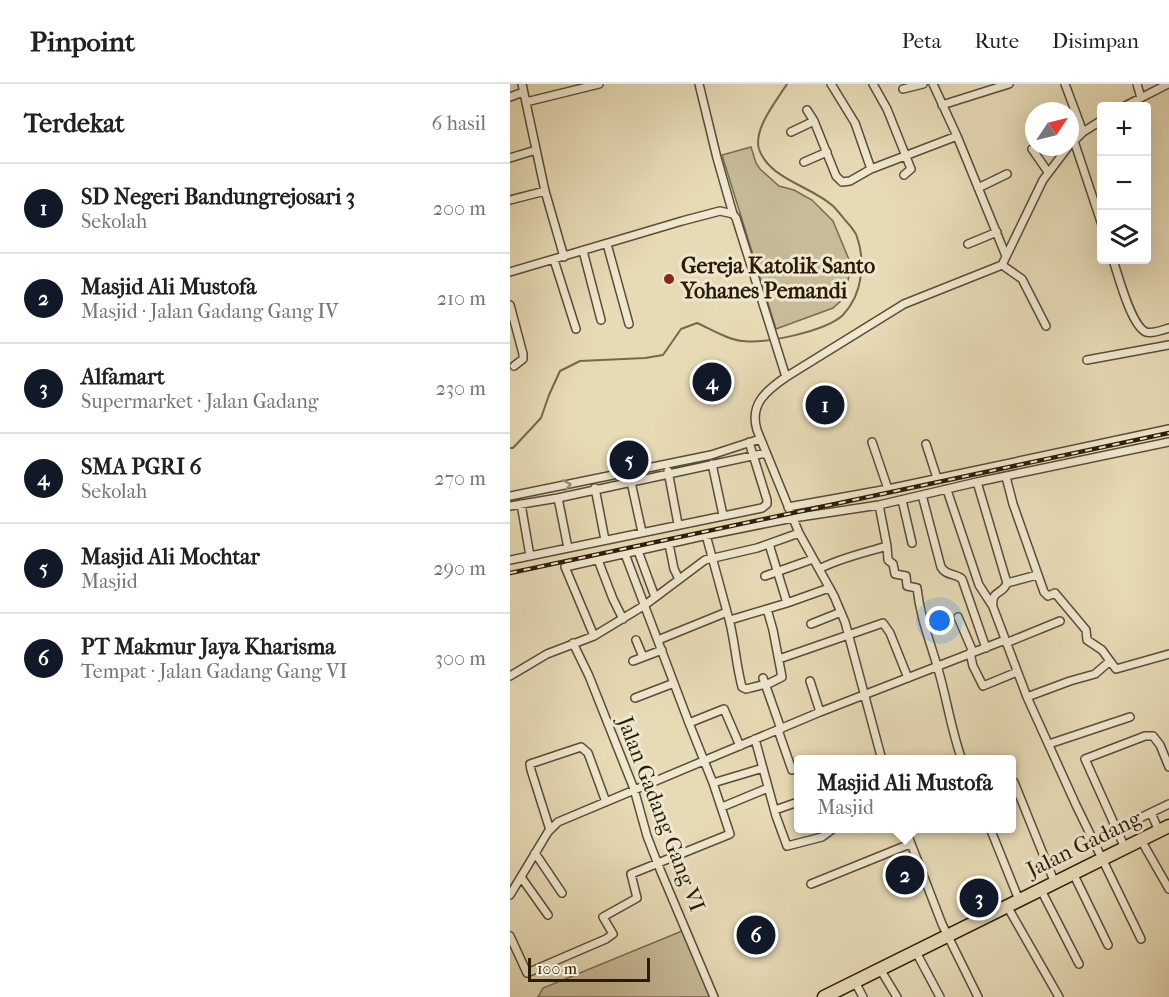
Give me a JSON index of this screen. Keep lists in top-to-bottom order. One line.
{"streets":{"highway":["Jalan Gadang"],"street":["Jalan Gadang Gang VI"]},"places":["Gereja Katolik Santo Yohanes Pemandi"],"scale_bar":"100 m","north":"top right","page":{"header":"Pinpoint","nav":["Peta","Rute","Disimpan"],"heading":["Terdekat","6 hasil"],"map_buttons":["+","−"],"list":[{"mark":"1","name":"SD Negeri Bandungrejosari 3","note":"Sekolah","value":"200 m"},{"mark":"2","name":"Masjid Ali Mustofa","note":"Masjid · Jalan Gadang Gang IV","value":"210 m"},{"mark":"3","name":"Alfamart","note":"Supermarket · Jalan Gadang","value":"230 m"},{"mark":"4","name":"SMA PGRI 6","note":"Sekolah","value":"270 m"},{"mark":"5","name":"Masjid Ali Mochtar","note":"Masjid","value":"290 m"},{"mark":"6","name":"PT Makmur Jaya Kharisma","note":"Tempat · Jalan Gadang Gang VI","value":"300 m"}],"pins":["4","1","5","2","3","6"],"popup":["Masjid Ali Mustofa","Masjid"],"scale":"100 m"}}
